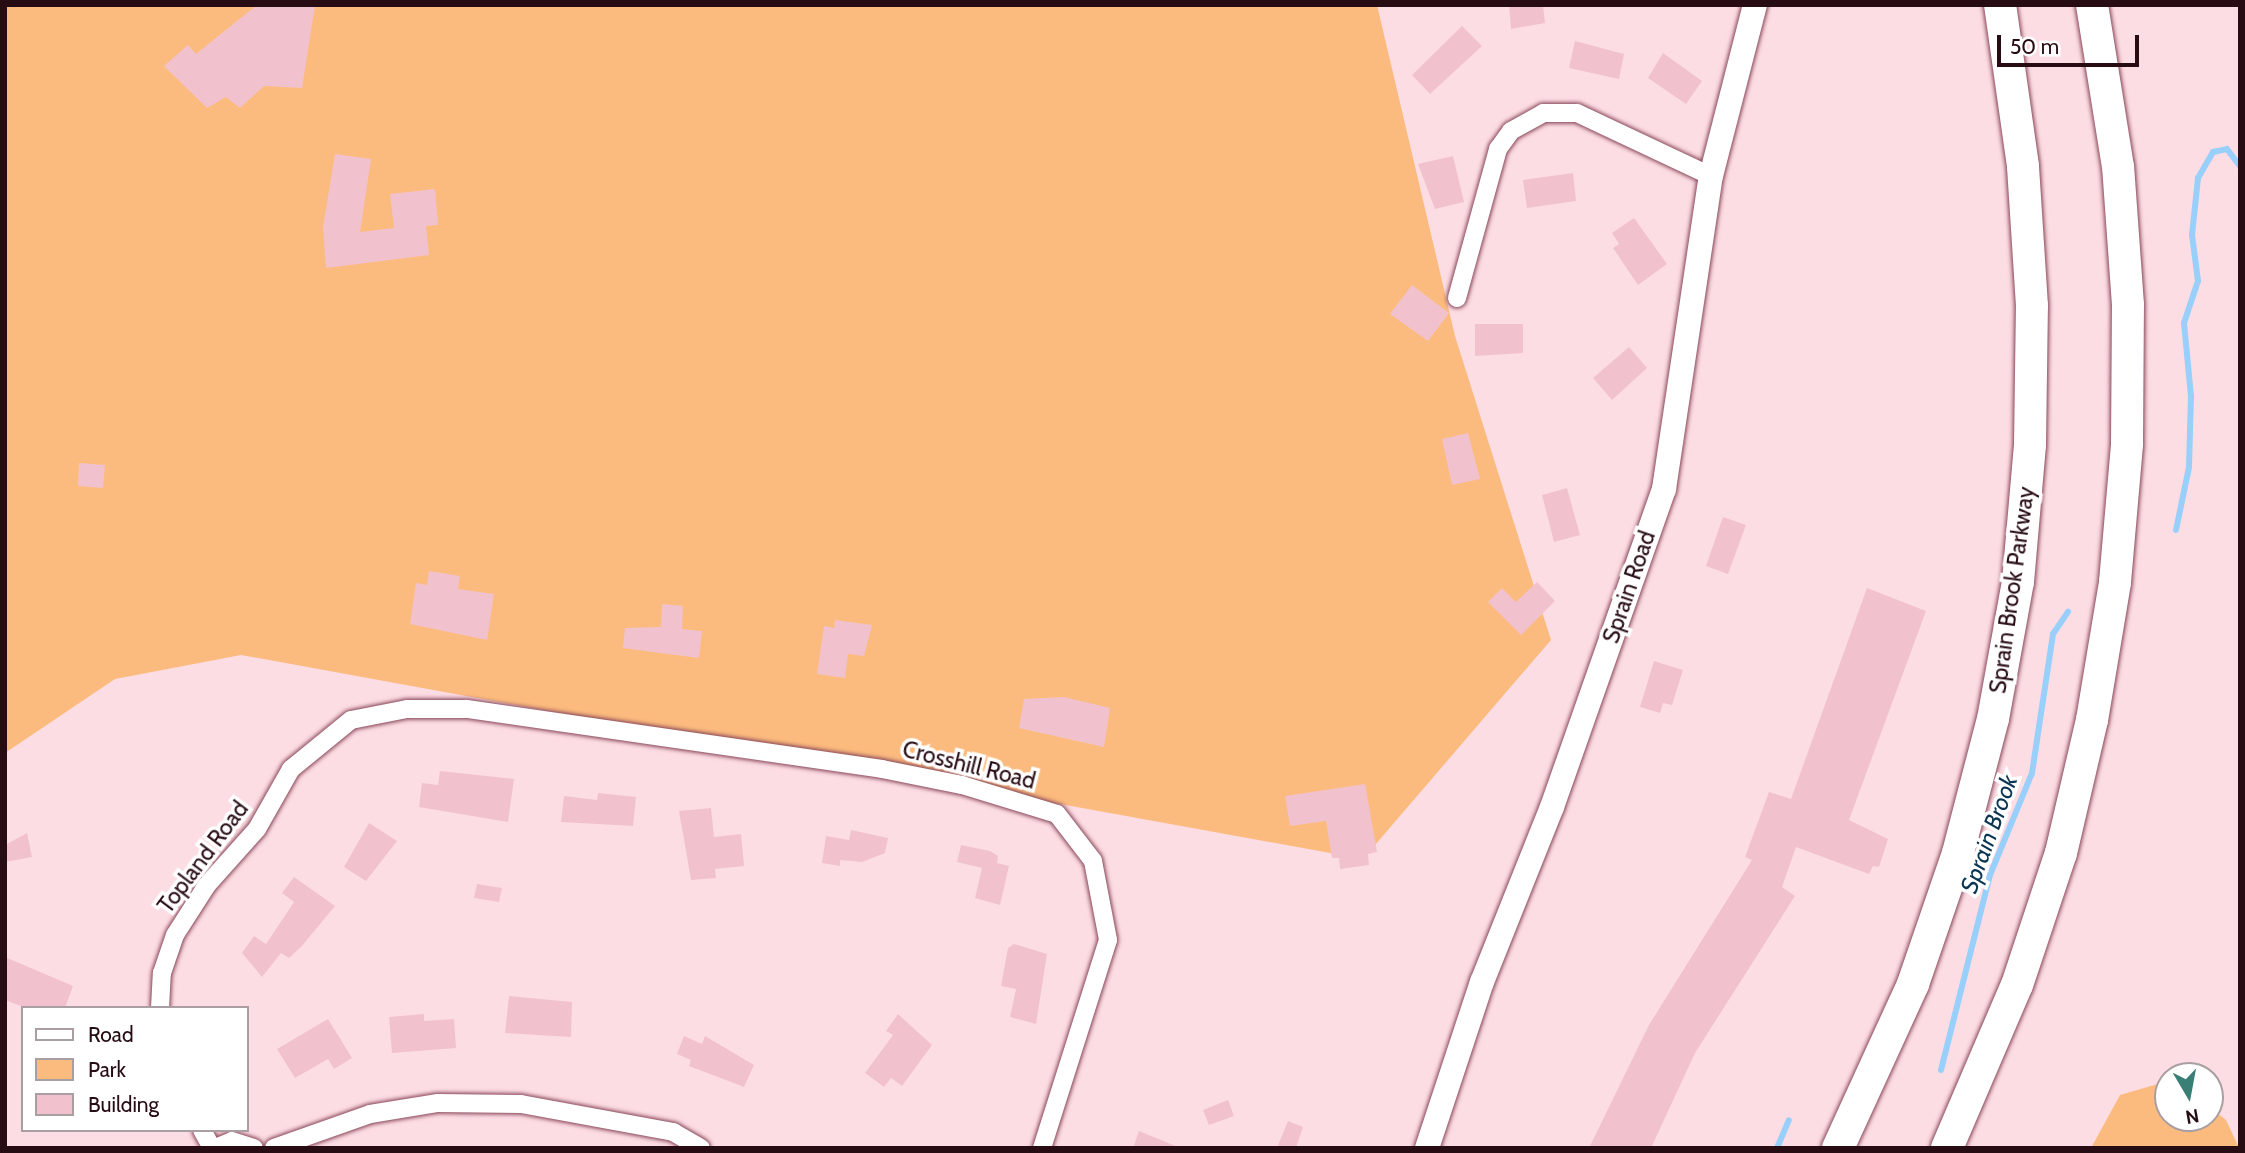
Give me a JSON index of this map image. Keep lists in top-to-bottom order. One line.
{"streets":{"highway":["Sprain Brook Parkway"],"street":["Sprain Road","Crosshill Road","Topland Road"]},"crossings":[["Crosshill Road","Topland Road"]],"water":["Sprain Brook"],"legend":["Road","Park","Building"],"scale_bar":"50 m","north":"bottom"}
